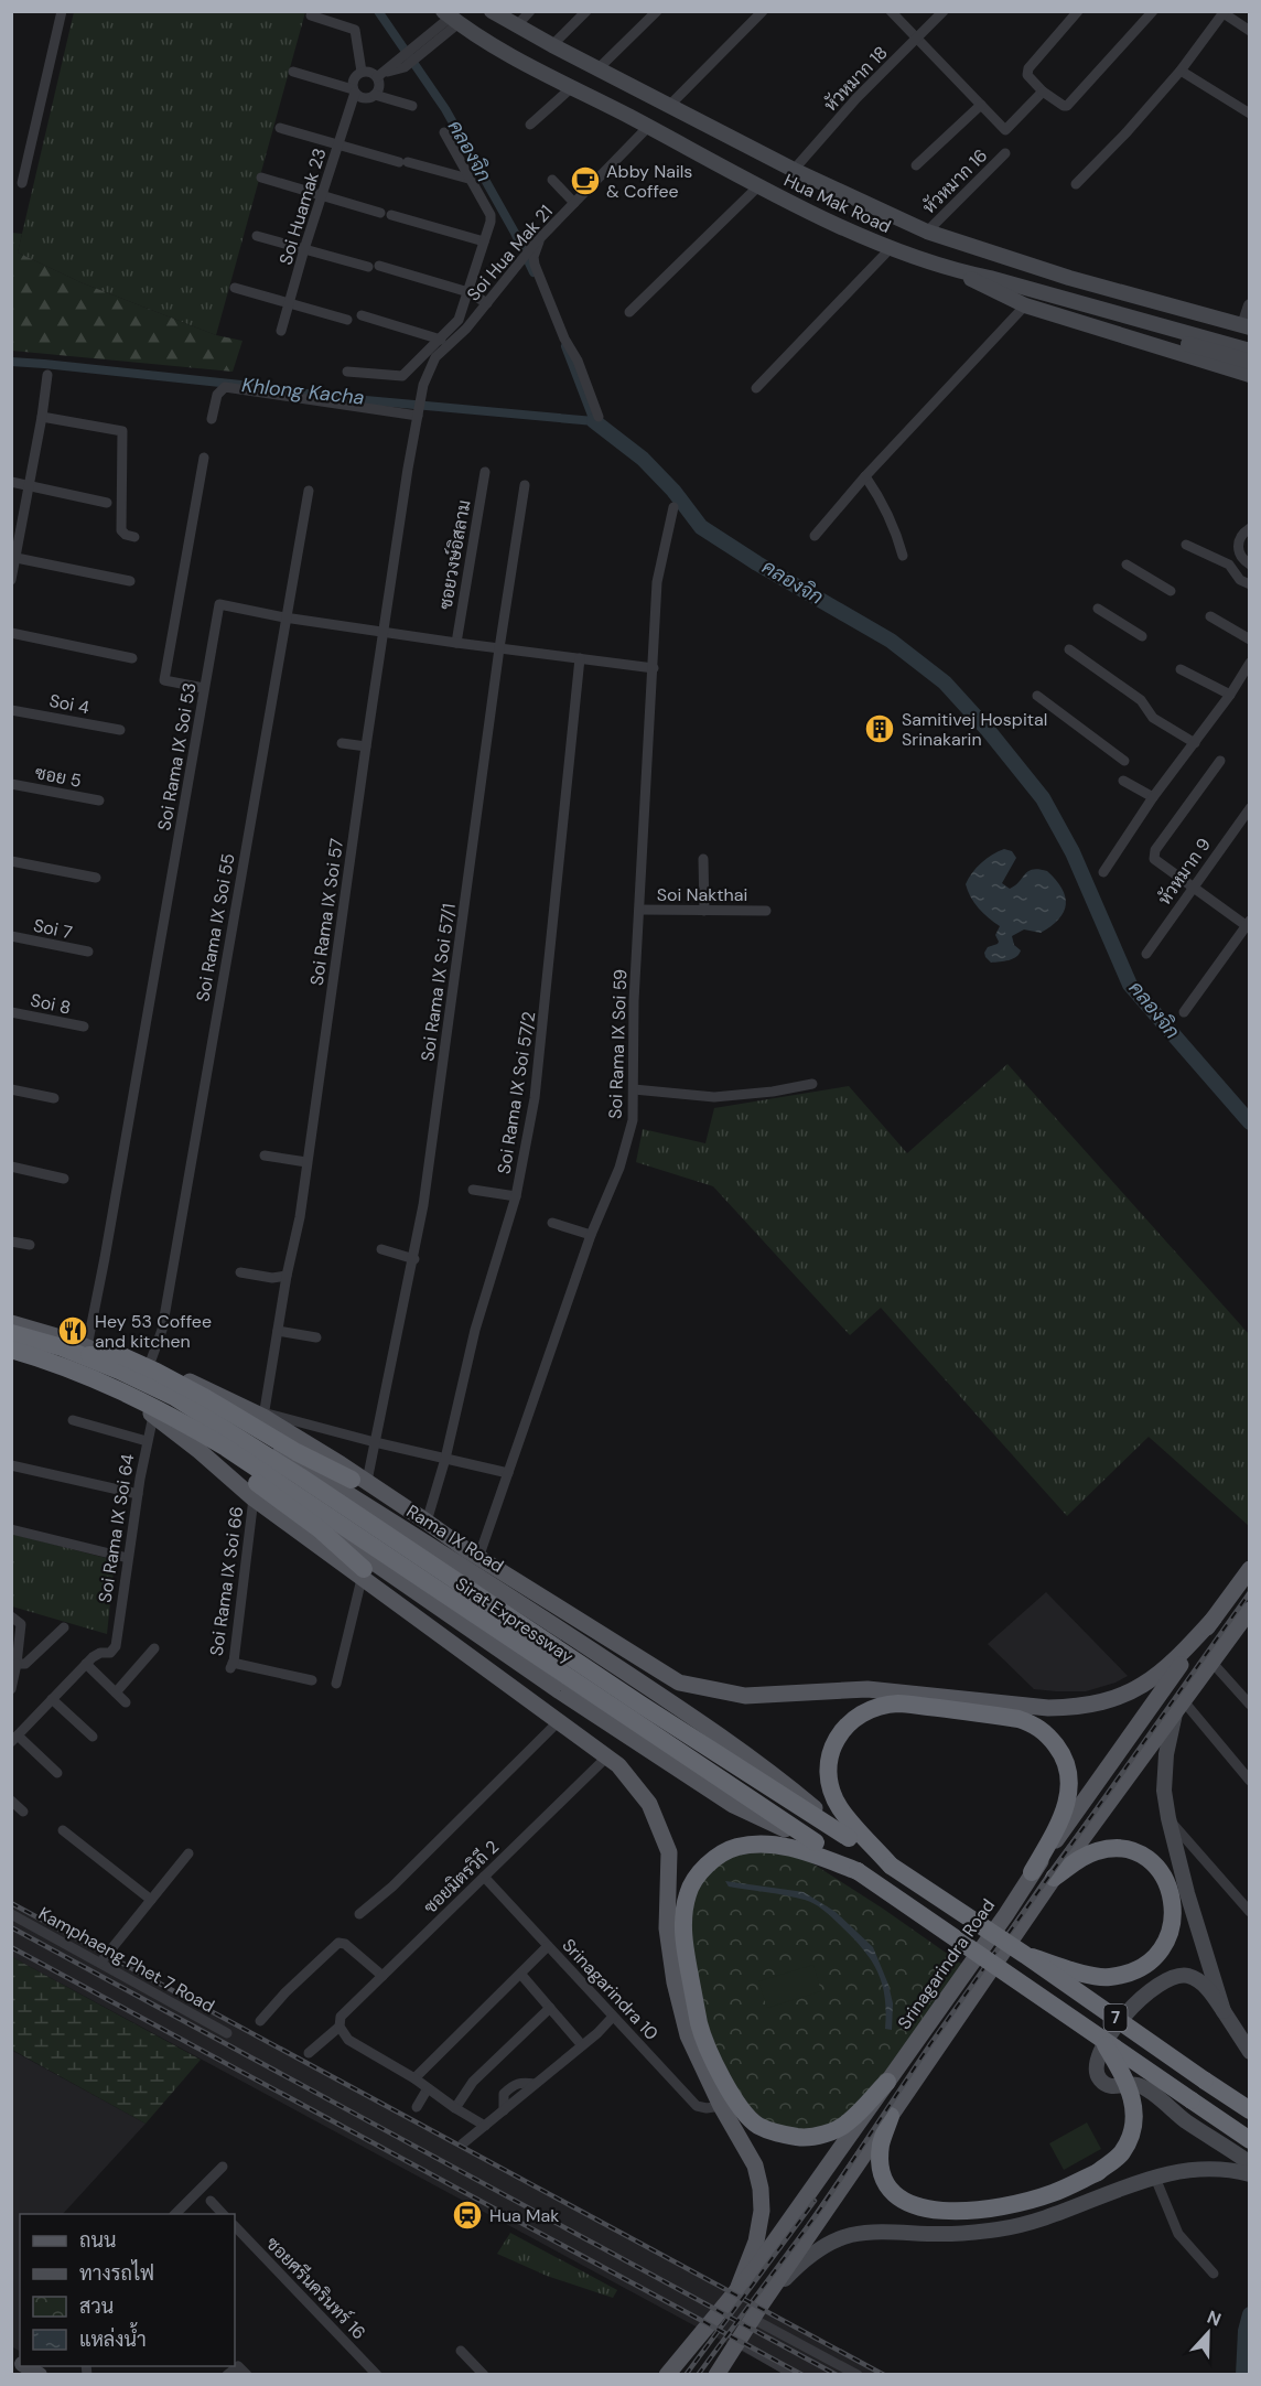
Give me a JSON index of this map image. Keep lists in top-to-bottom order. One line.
{"streets":{"highway":["Sirat Expressway","7"],"main road":["Hua Mak Road","Rama IX Road","Srinagarindra Road"],"street":["หัวหมาก 18","หัวหมาก 16","Soi Huamak 23","Soi Hua Mak 21","ซอยวงษ์อิสลาม","Soi 4","Soi Rama IX Soi 53","ซอย 5","หัวหมาก 9","Soi Nakthai","Soi Rama IX Soi 57","Soi Rama IX Soi 55","Soi 7","Soi Rama IX Soi 57/1","Soi 8","Soi Rama IX Soi 59","Soi Rama IX Soi 57/2","Soi Rama IX Soi 64","Soi Rama IX Soi 66","ซอยมิตรวิถี 2","Kamphaeng Phet 7 Road","Srinagarindra 10","ซอยศรีนครินทร์ 16"]},"crossings":[["หัวหมาก 18","Hua Mak Road"],["หัวหมาก 16","Hua Mak Road"],["Hua Mak Road","Soi Hua Mak 21"],["Soi Hua Mak 21","Soi Rama IX Soi 57"],["ซอยวงษ์อิสลาม","Soi Rama IX Soi 53"],["Soi Rama IX Soi 53","Soi Rama IX Soi 57"],["Soi Rama IX Soi 53","Soi Rama IX Soi 55"],["Soi Rama IX Soi 53","Soi Rama IX Soi 57/1"],["Soi Rama IX Soi 53","Soi Rama IX Soi 59"],["Soi Rama IX Soi 53","Soi Rama IX Soi 57/2"],["Soi Rama IX Soi 53","Rama IX Road"],["Soi Rama IX Soi 53","Sirat Expressway"],["Soi Nakthai","Soi Rama IX Soi 59"],["Soi Rama IX Soi 57/1","Rama IX Road"],["Rama IX Road","Sirat Expressway"],["Sirat Expressway","7"],["ซอยมิตรวิถี 2","Srinagarindra 10"]],"water":["คลองจิก","Khlong Kacha"],"places":{"cafe":["Abby Nails & Coffee"],"building":["Samitivej Hospital Srinakarin"],"restaurant":["Hey 53 Coffee and kitchen"],"station":["Hua Mak"]},"legend":["ถนน","ทางรถไฟ","สวน","แหล่งน้ำ"],"north":"top"}
